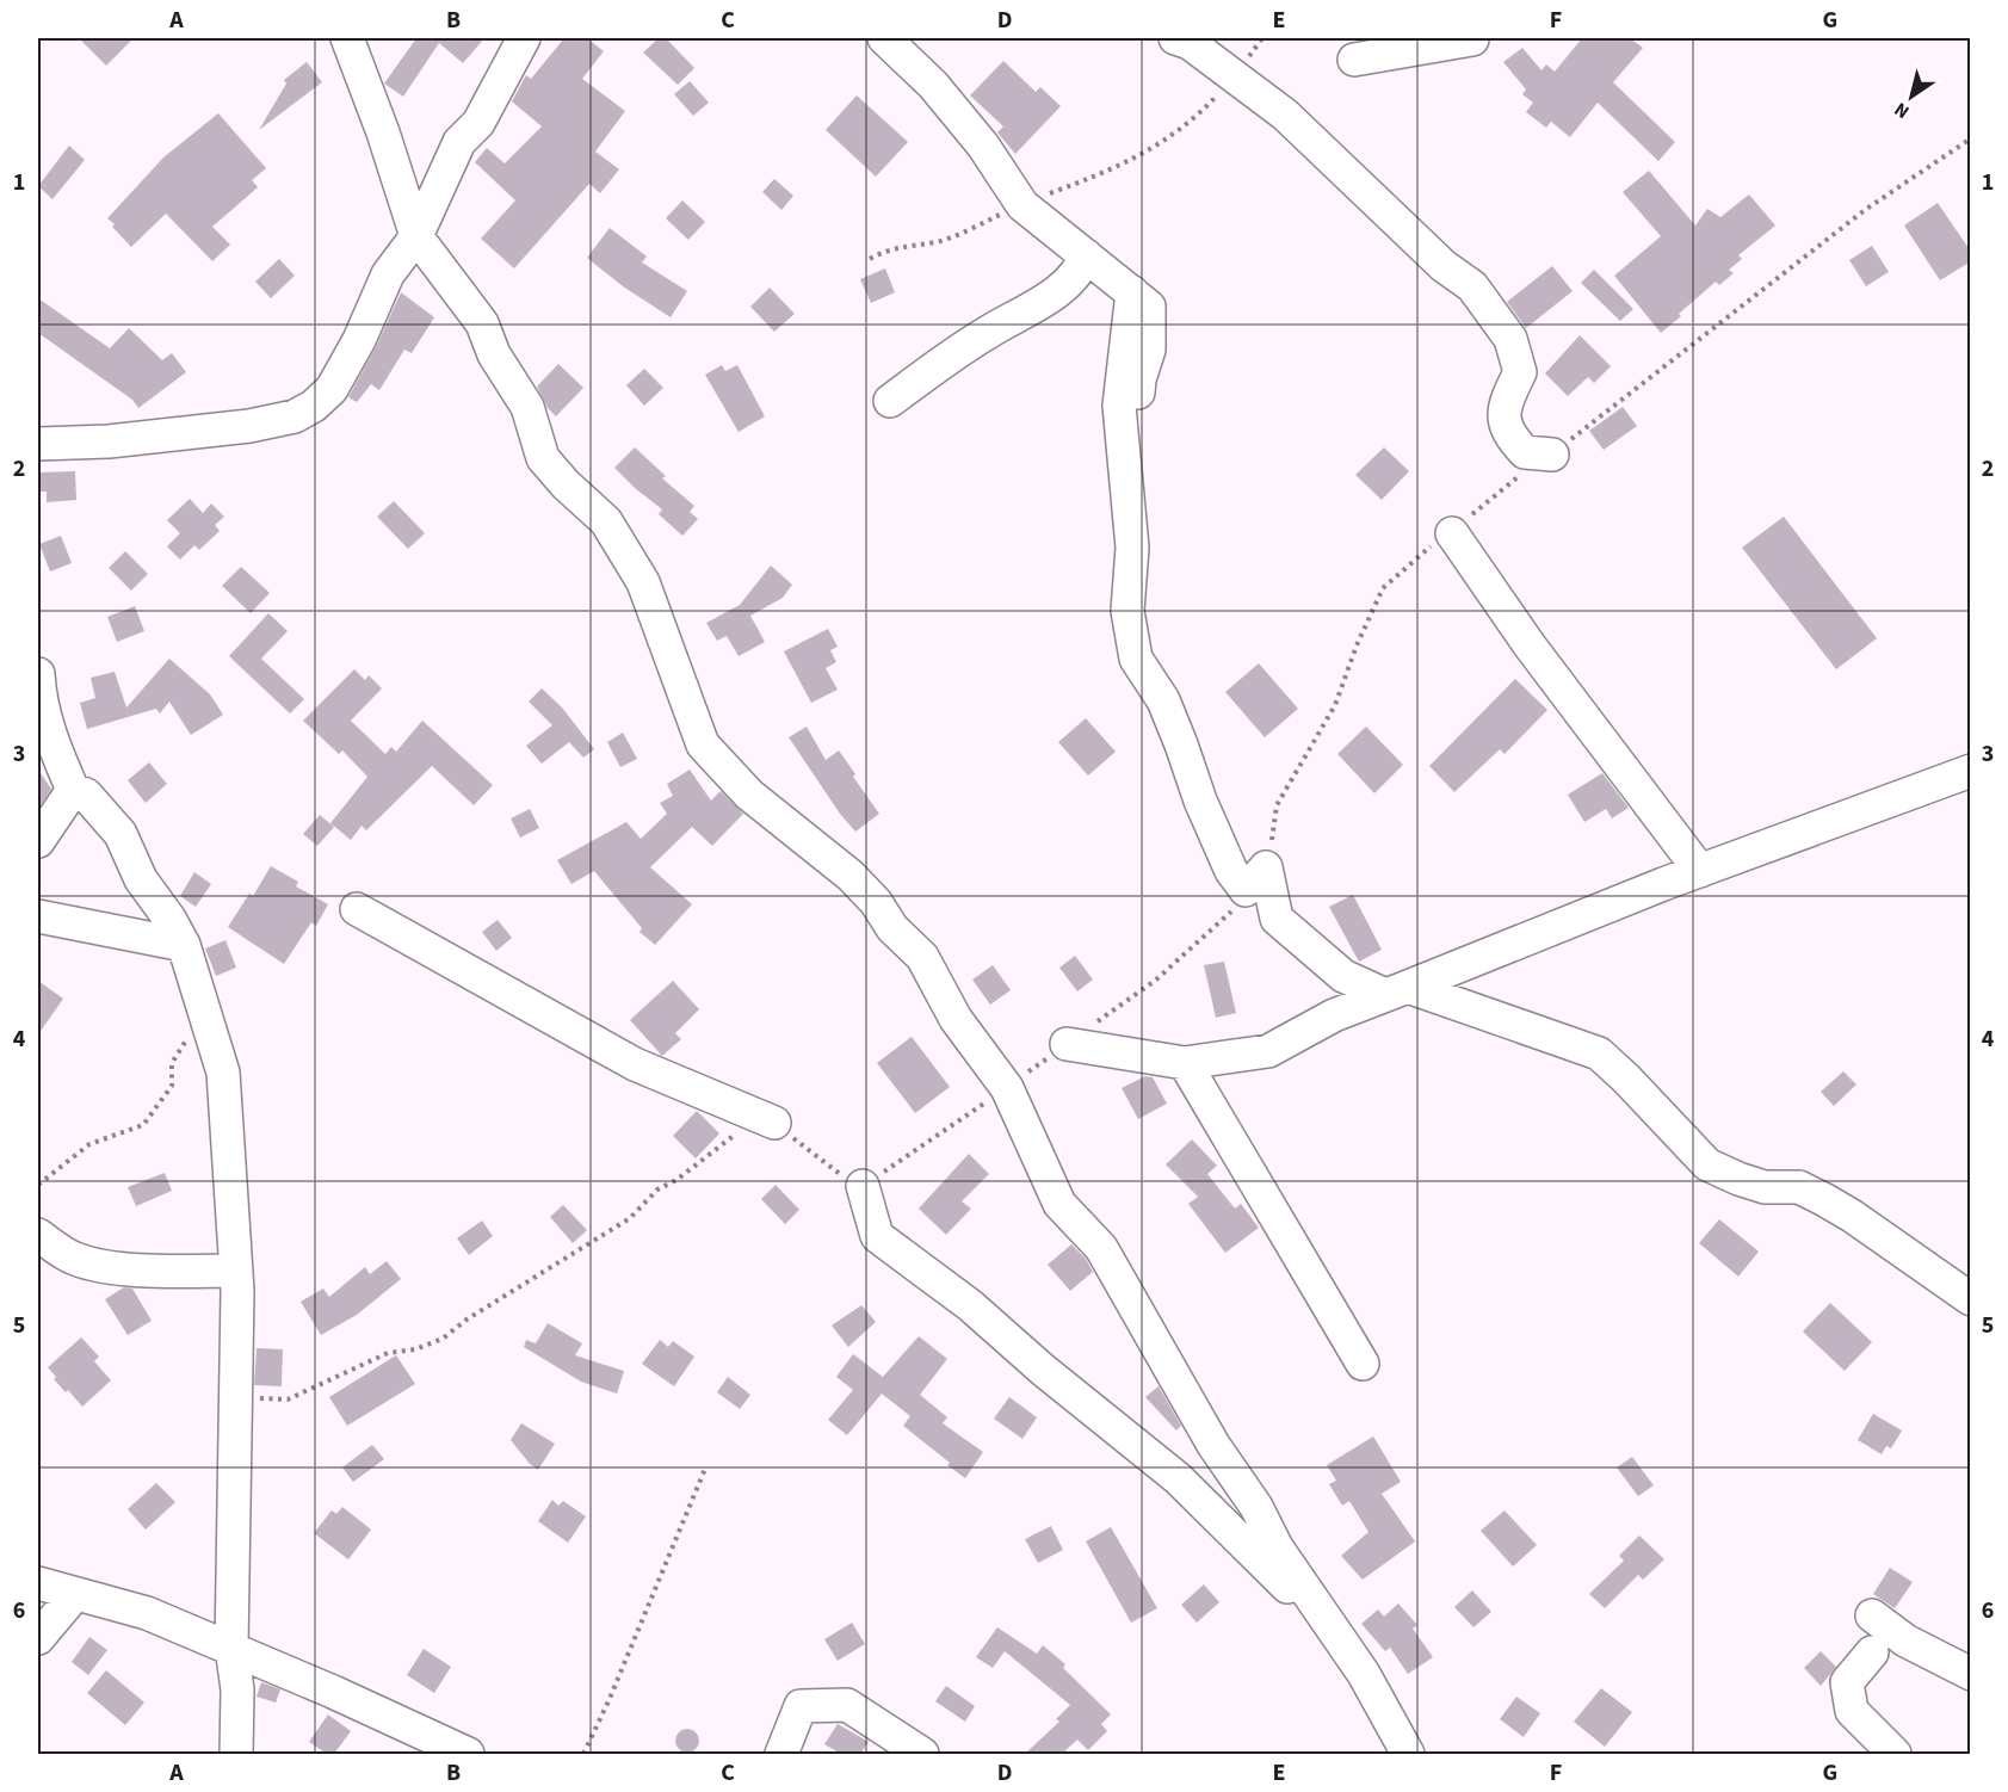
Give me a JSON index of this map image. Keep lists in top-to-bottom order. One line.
{"north":"bottom left","grid":{"columns":["A","B","C","D","E","F","G"],"rows":["1","2","3","4","5","6"]}}
